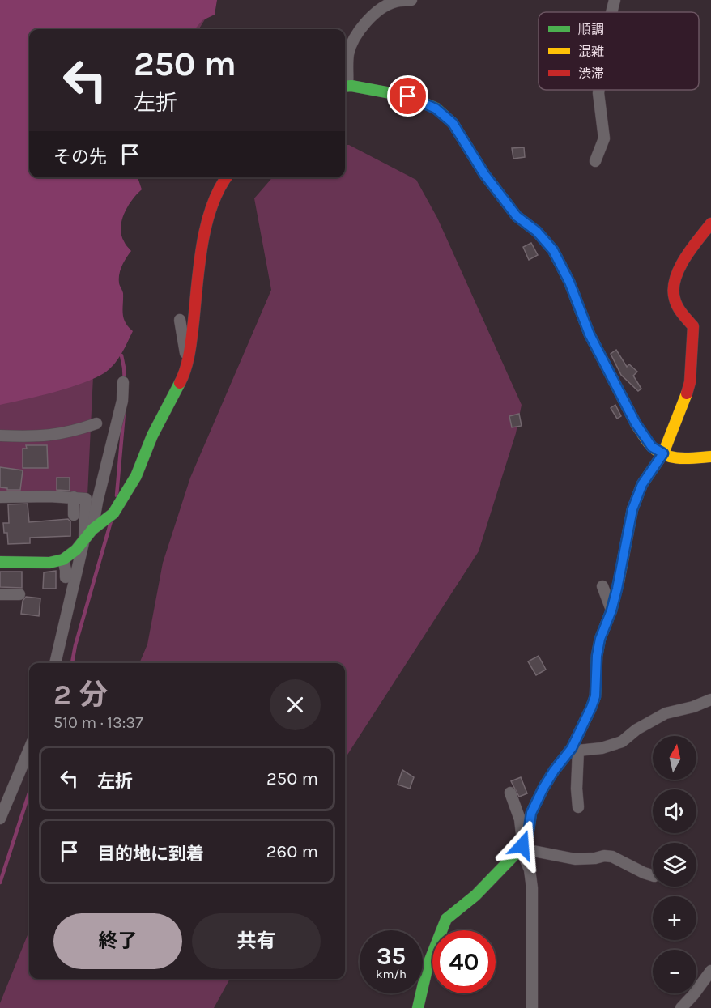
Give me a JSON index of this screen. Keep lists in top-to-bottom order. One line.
{"legend":["順調","混雑","渋滞"],"north":"top","page":{"turn":["250 m","左折"],"then":"その先","heading":["2 分","510 m · 13:37"],"map_buttons":["+","−"],"list":[{"name":"左折","value":"250 m"},{"name":"目的地に到着","value":"260 m"}],"buttons":["終了","共有"],"speed":"35 km/h","limit":"40"}}
